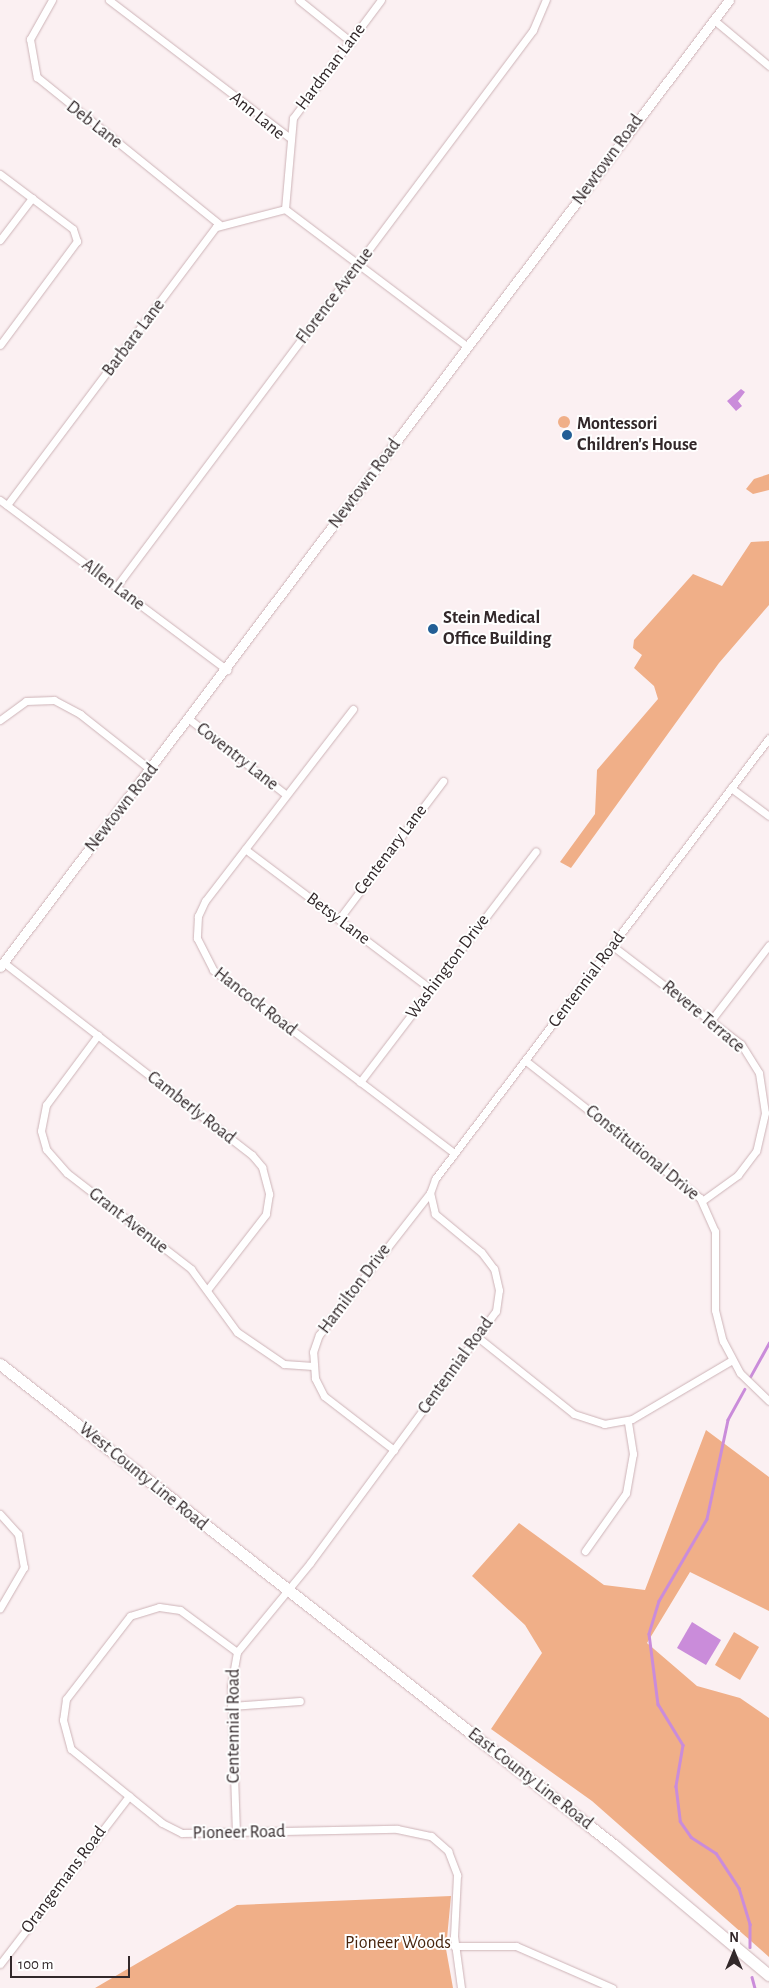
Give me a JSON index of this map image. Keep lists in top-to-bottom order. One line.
{"streets":{"main road":["West County Line Road","East County Line Road"],"street":["Hardman Lane","Ann Lane","Deb Lane","Newtown Road","Florence Avenue","Barbara Lane","Allen Lane","Coventry Lane","Centenary Lane","Betsy Lane","Washington Drive","Centennial Road","Hancock Road","Revere Terrace","Camberly Road","Constitutional Drive","Grant Avenue","Hamilton Drive","Pioneer Road","Orangemans Road"]},"crossings":[["Hardman Lane","Ann Lane"],["Deb Lane","Barbara Lane"],["Newtown Road","Allen Lane"],["Newtown Road","Coventry Lane"],["Newtown Road","Camberly Road"],["Florence Avenue","Allen Lane"],["Barbara Lane","Allen Lane"],["Coventry Lane","Hancock Road"],["Centenary Lane","Betsy Lane"],["Betsy Lane","Washington Drive"],["Betsy Lane","Hancock Road"],["Washington Drive","Hancock Road"],["Centennial Road","Hancock Road"],["Centennial Road","Revere Terrace"],["Centennial Road","Constitutional Drive"],["Centennial Road","Hamilton Drive"],["Centennial Road","West County Line Road"],["Centennial Road","East County Line Road"],["Centennial Road","Pioneer Road"],["Revere Terrace","Constitutional Drive"],["Camberly Road","Grant Avenue"],["Grant Avenue","Hamilton Drive"],["West County Line Road","East County Line Road"],["Pioneer Road","Orangemans Road"]],"parks":["Pioneer Woods"],"places":["Montessori Children's House","Stein Medical Office Building"],"scale_bar":"100 m","north":"top"}
